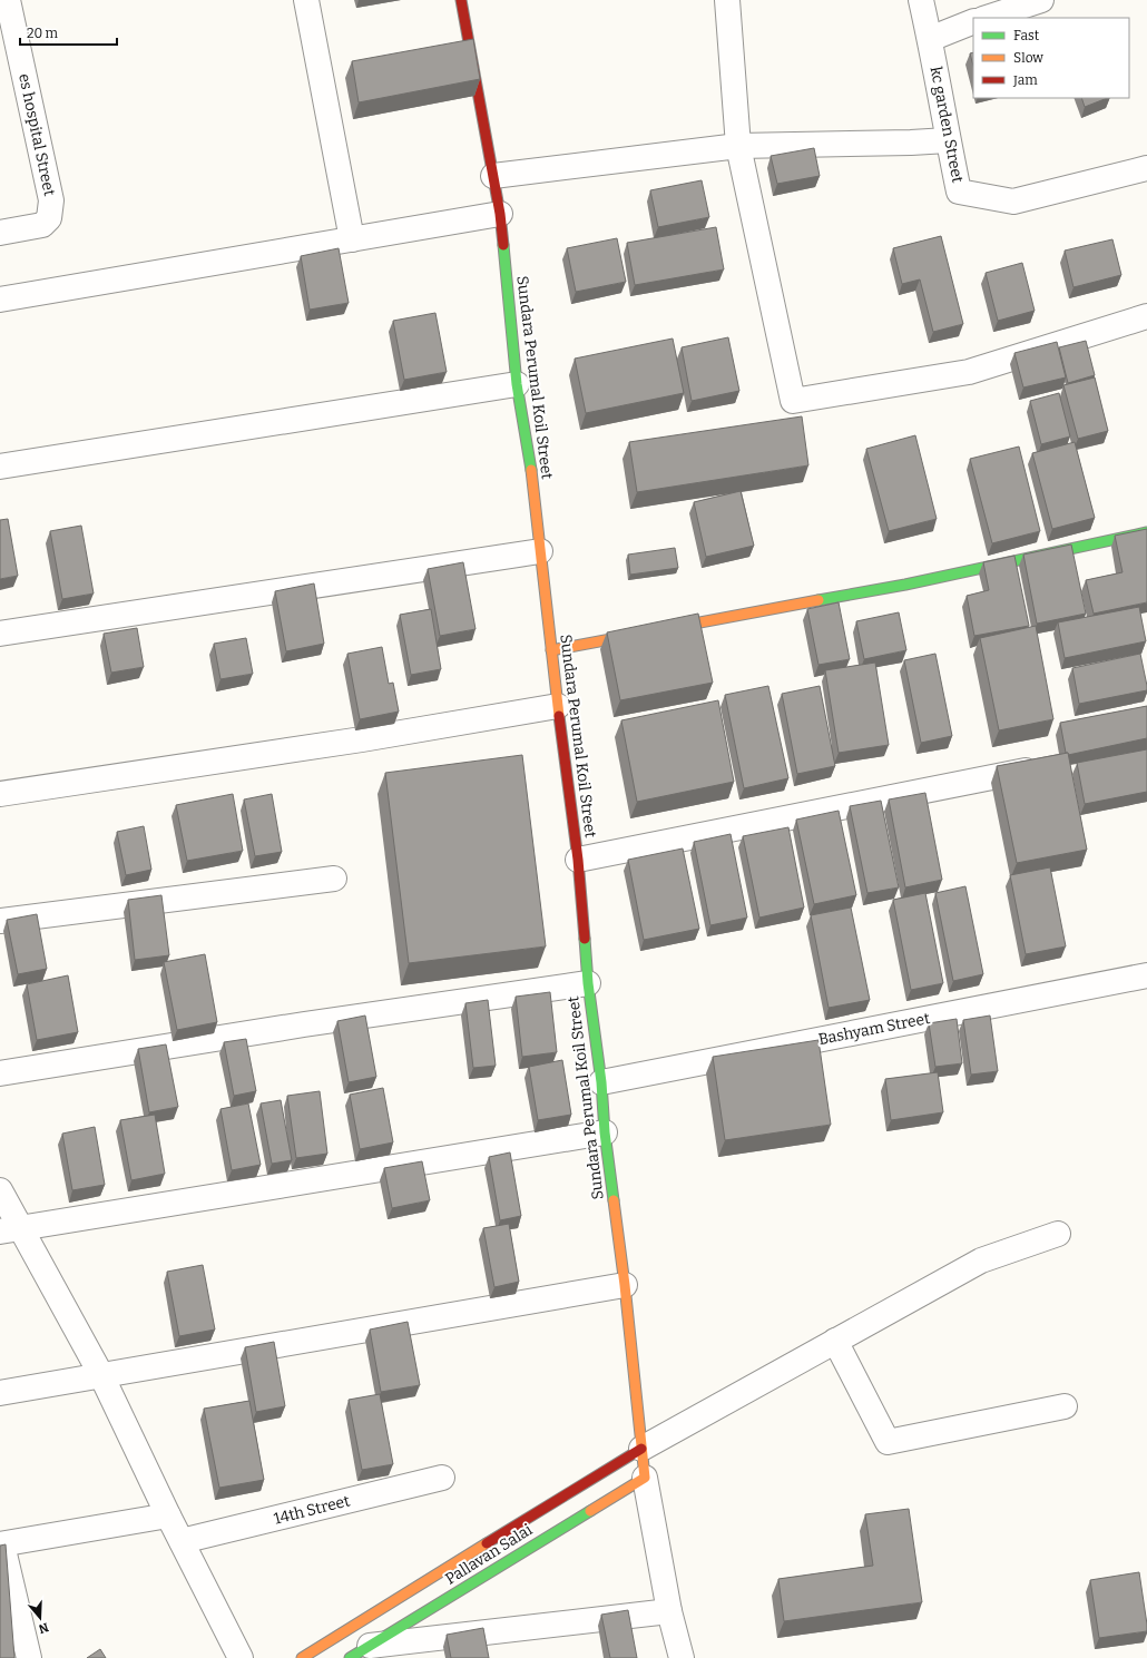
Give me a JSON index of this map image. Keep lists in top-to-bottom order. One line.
{"streets":{"street":["kc garden Street","es hospital Street","Sundara Perumal Koil Street","Bashyam Street","14th Street","Pallavan Salai"]},"crossings":[["Sundara Perumal Koil Street","Bashyam Street"],["Sundara Perumal Koil Street","Pallavan Salai"]],"legend":["Fast","Slow","Jam"],"scale_bar":"20 m","north":"bottom"}
